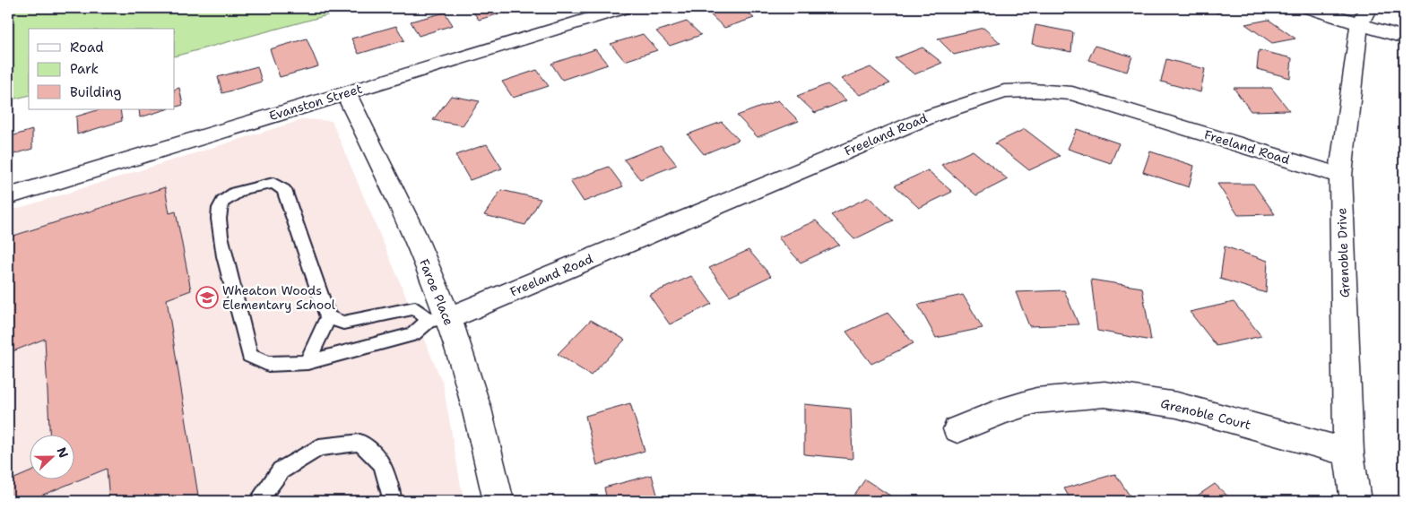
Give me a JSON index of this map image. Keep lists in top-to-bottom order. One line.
{"streets":{"street":["Evanston Street","Freeland Road","Grenoble Drive","Faroe Place","Grenoble Court"]},"crossings":[["Evanston Street","Faroe Place"],["Freeland Road","Grenoble Drive"],["Freeland Road","Faroe Place"],["Grenoble Drive","Grenoble Court"]],"places":{"school or university":["Wheaton Woods Elementary School"]},"legend":["Road","Park","Building"],"north":"right"}
